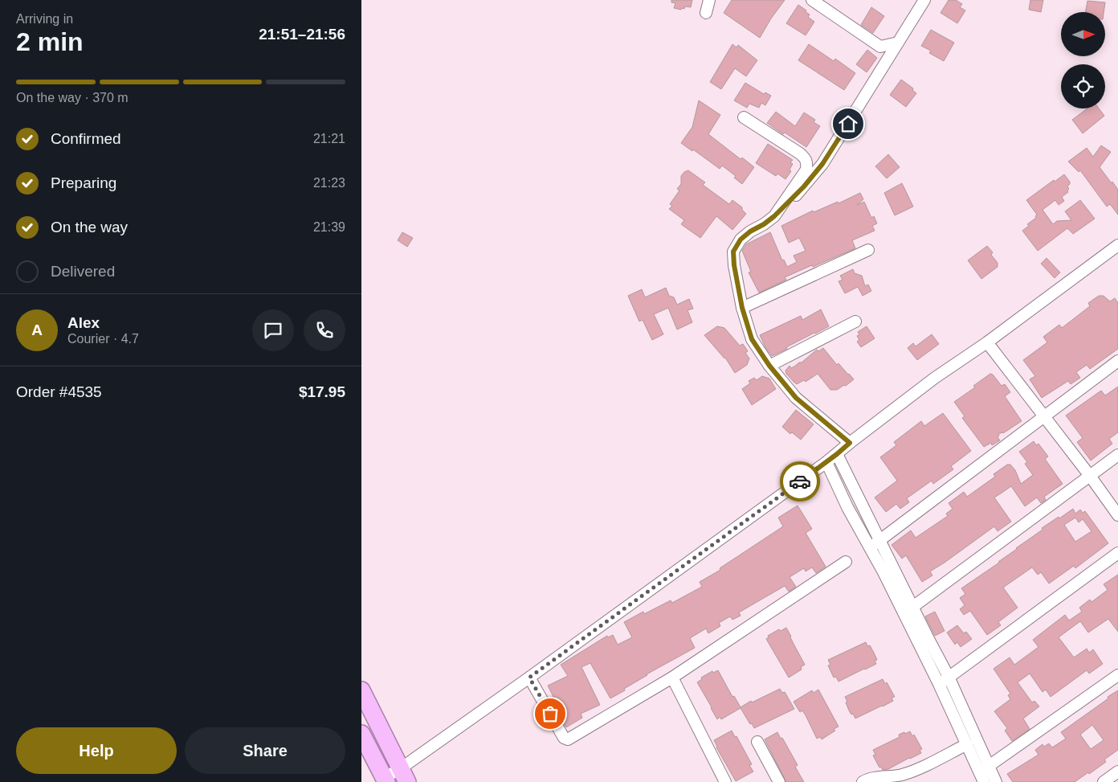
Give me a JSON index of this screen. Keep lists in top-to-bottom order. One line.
{"north":"right","page":{"heading":["2 min","Arriving in","21:51–21:56"],"panel":["Alex","Courier · 4.7","Order #4535","$17.95"],"bar":"On the way · 370 m","list":[["Confirmed","21:21"],["Preparing","21:23"],["On the way","21:39"],"Delivered"],"round":"A","buttons":["Help","Share"]}}
